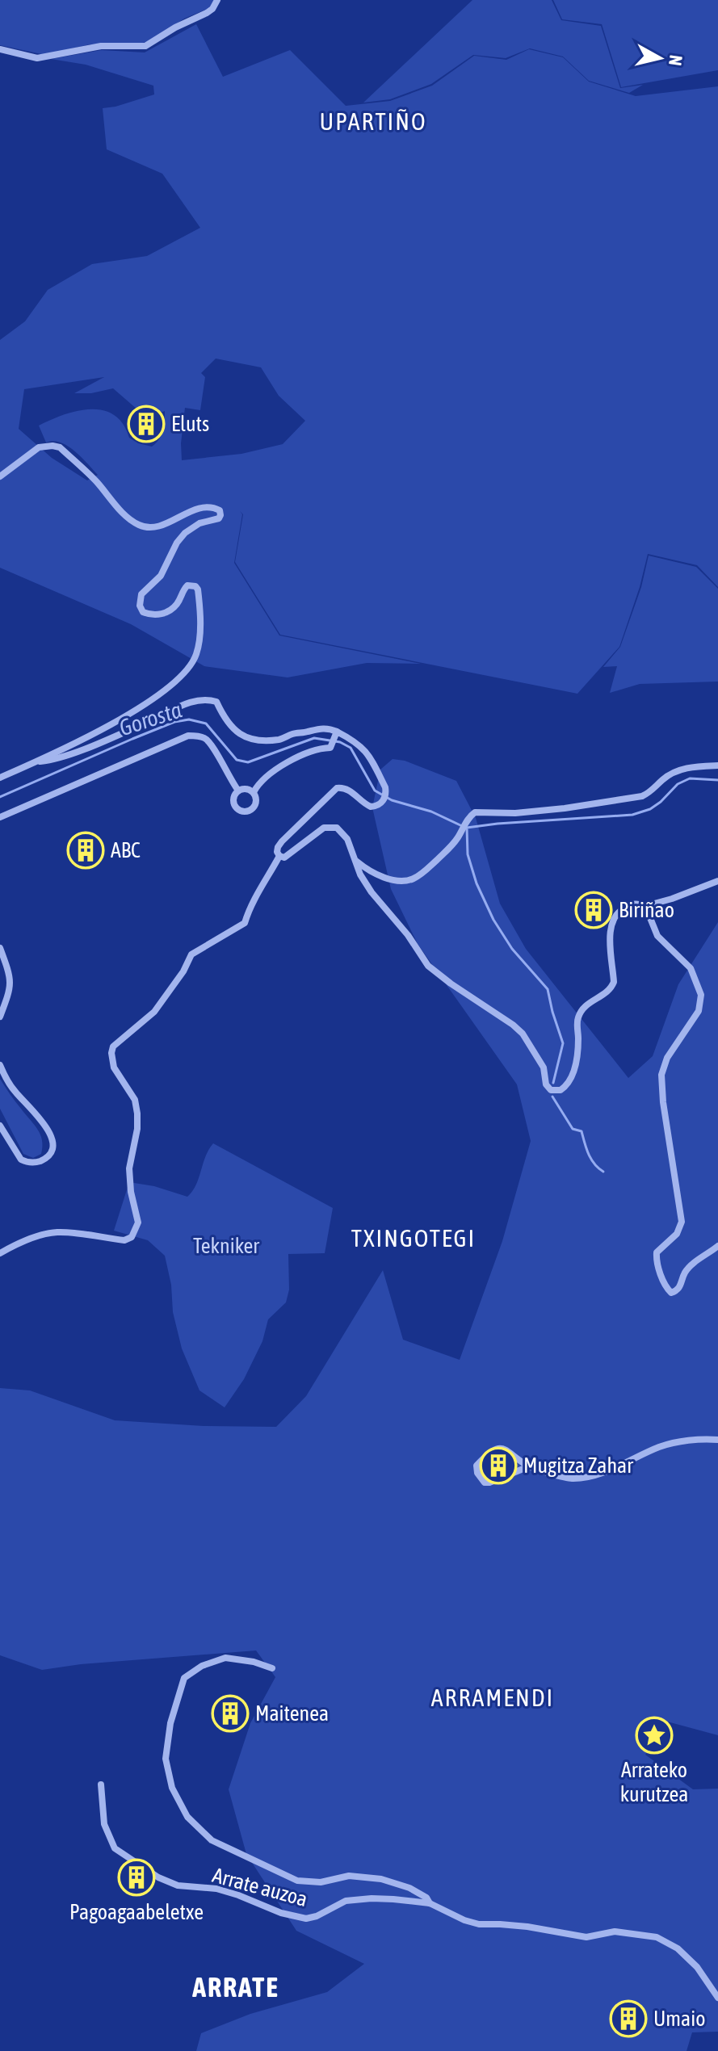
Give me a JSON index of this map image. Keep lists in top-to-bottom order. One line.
{"streets":{"street":["Arrate auzoa"]},"districts":["UPARTIÑO","TXINGOTEGI","ARRAMENDI","ARRATE"],"water":["Gorosta"],"parks":["Tekniker"],"places":{"building":["Eluts","ABC","Biriñao","Mugitza Zahar","Maitenea","Pagoagaabeletxe","Umaio"],"place":["Arrateko kurutzea"]},"north":"right"}
